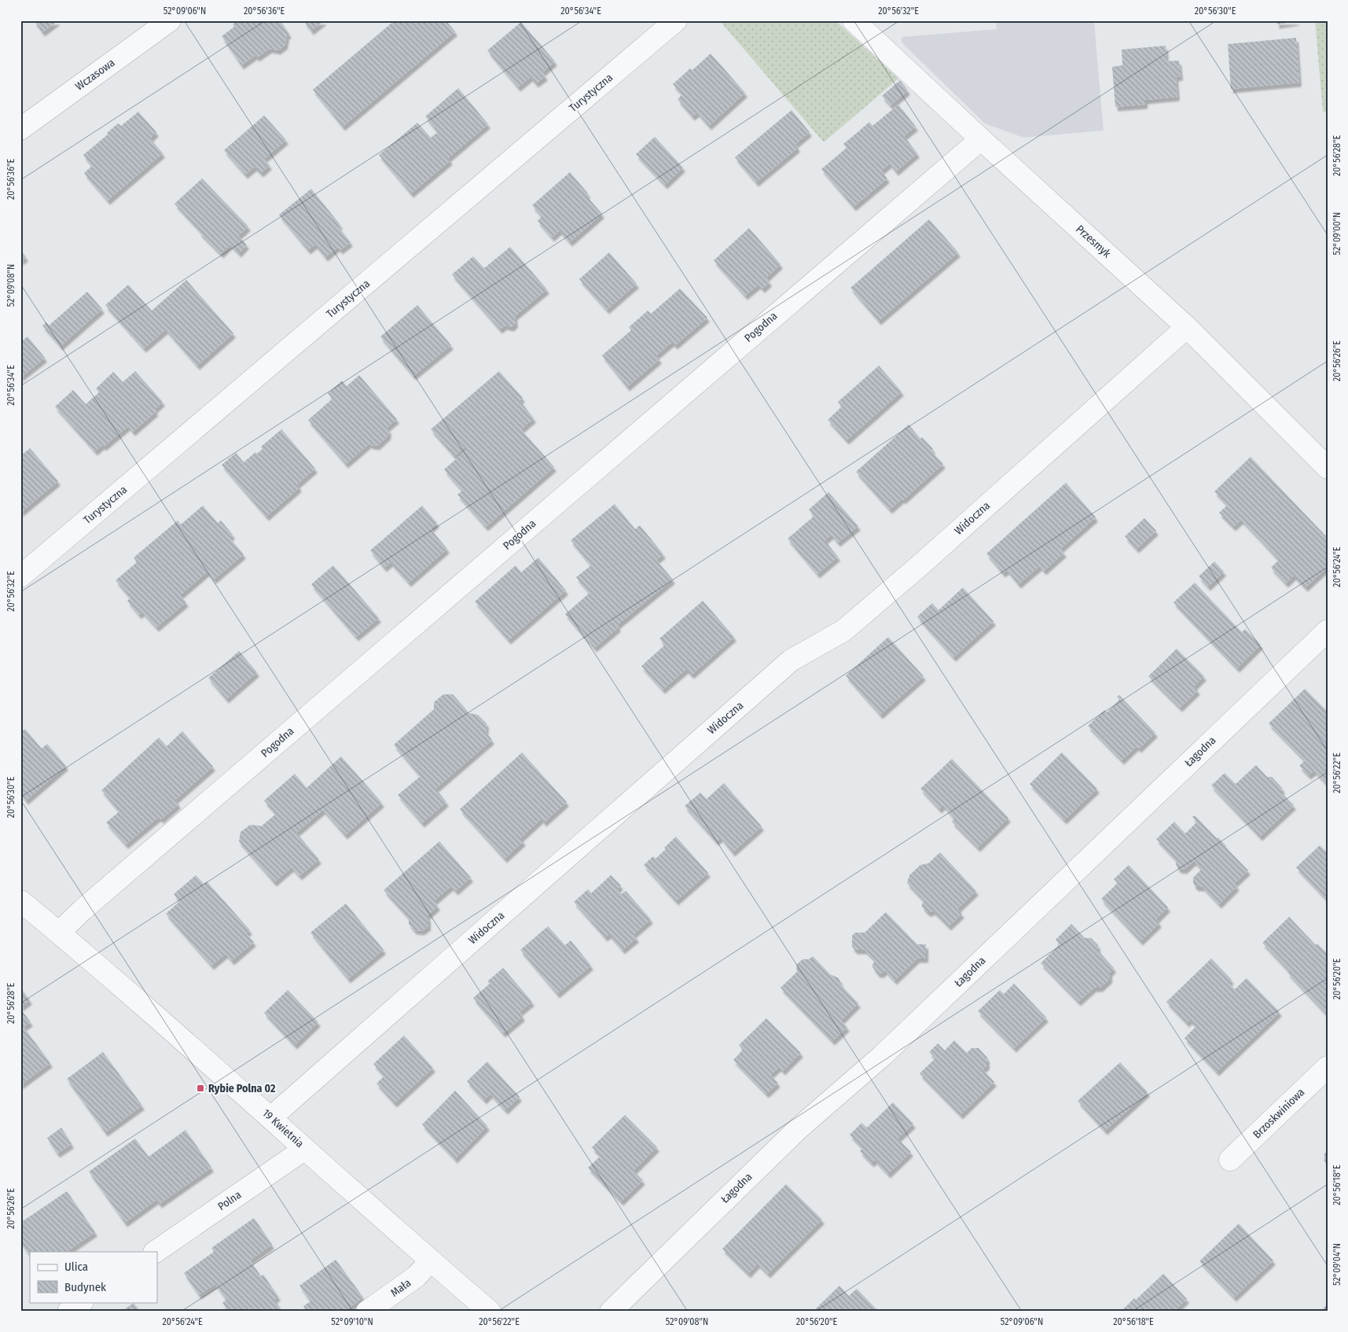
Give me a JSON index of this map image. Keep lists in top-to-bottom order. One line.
{"streets":{"street":["Wczasowa","Turystyczna","Przesmyk","Pogodna","Widoczna","Łagodna","Brzoskwiniowa","19 Kwietnia","Polna","Mała"]},"crossings":[["Przesmyk","Pogodna"],["Przesmyk","Widoczna"],["Pogodna","19 Kwietnia"],["Widoczna","19 Kwietnia"],["19 Kwietnia","Polna"],["19 Kwietnia","Mała"]],"places":{"transit":["Rybie Polna 02"]},"legend":["Ulica","Budynek"],"coordinates":["52°09'06\"N","20°56'36\"E","20°56'34\"E","20°56'32\"E","20°56'30\"E","20°56'28\"E","52°09'00\"N","52°09'08\"N","20°56'26\"E","20°56'24\"E","20°56'22\"E","20°56'20\"E","20°56'18\"E","52°09'04\"N","52°09'10\"N"]}
